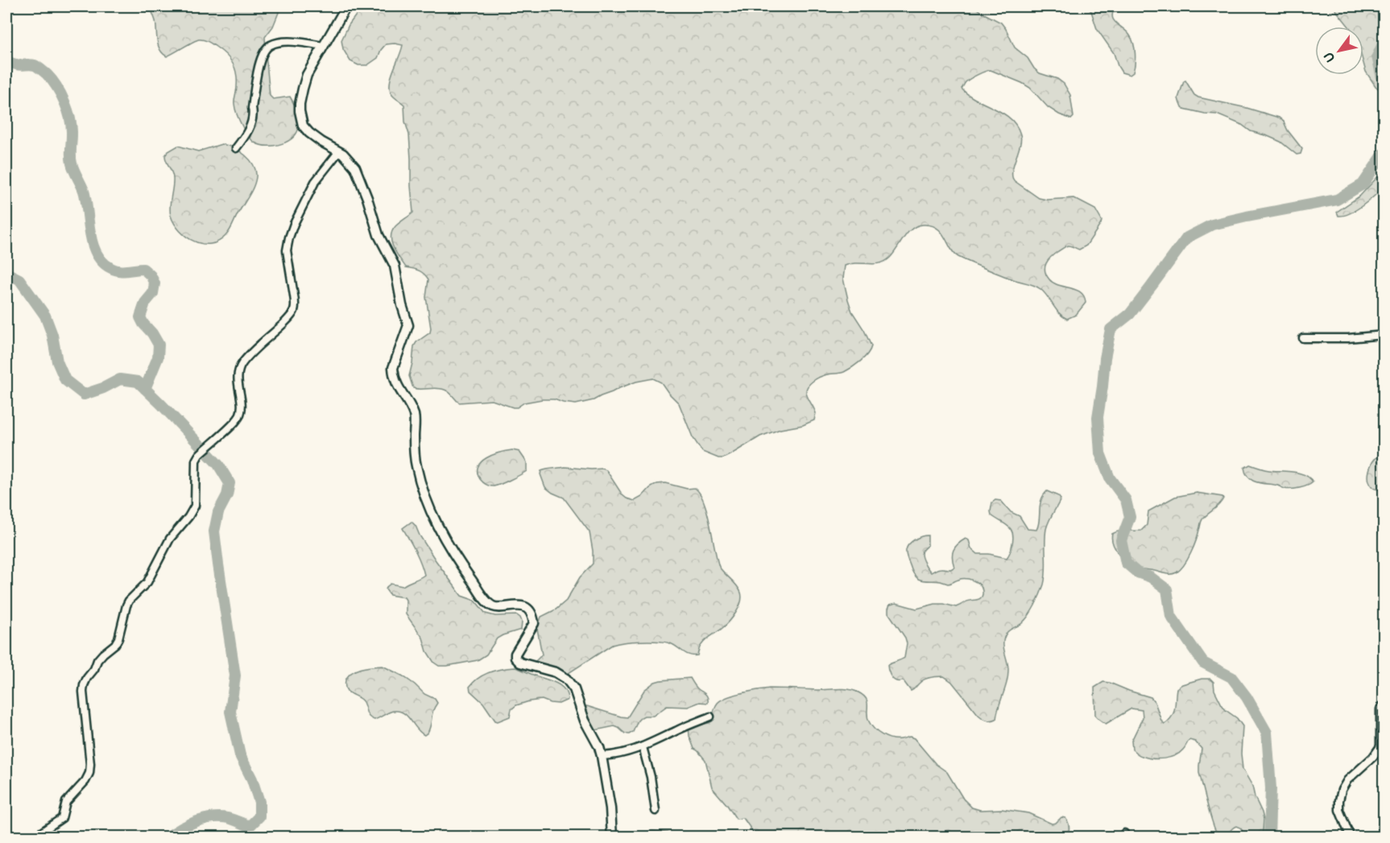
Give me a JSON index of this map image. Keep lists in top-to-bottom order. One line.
{"north":"bottom left"}
